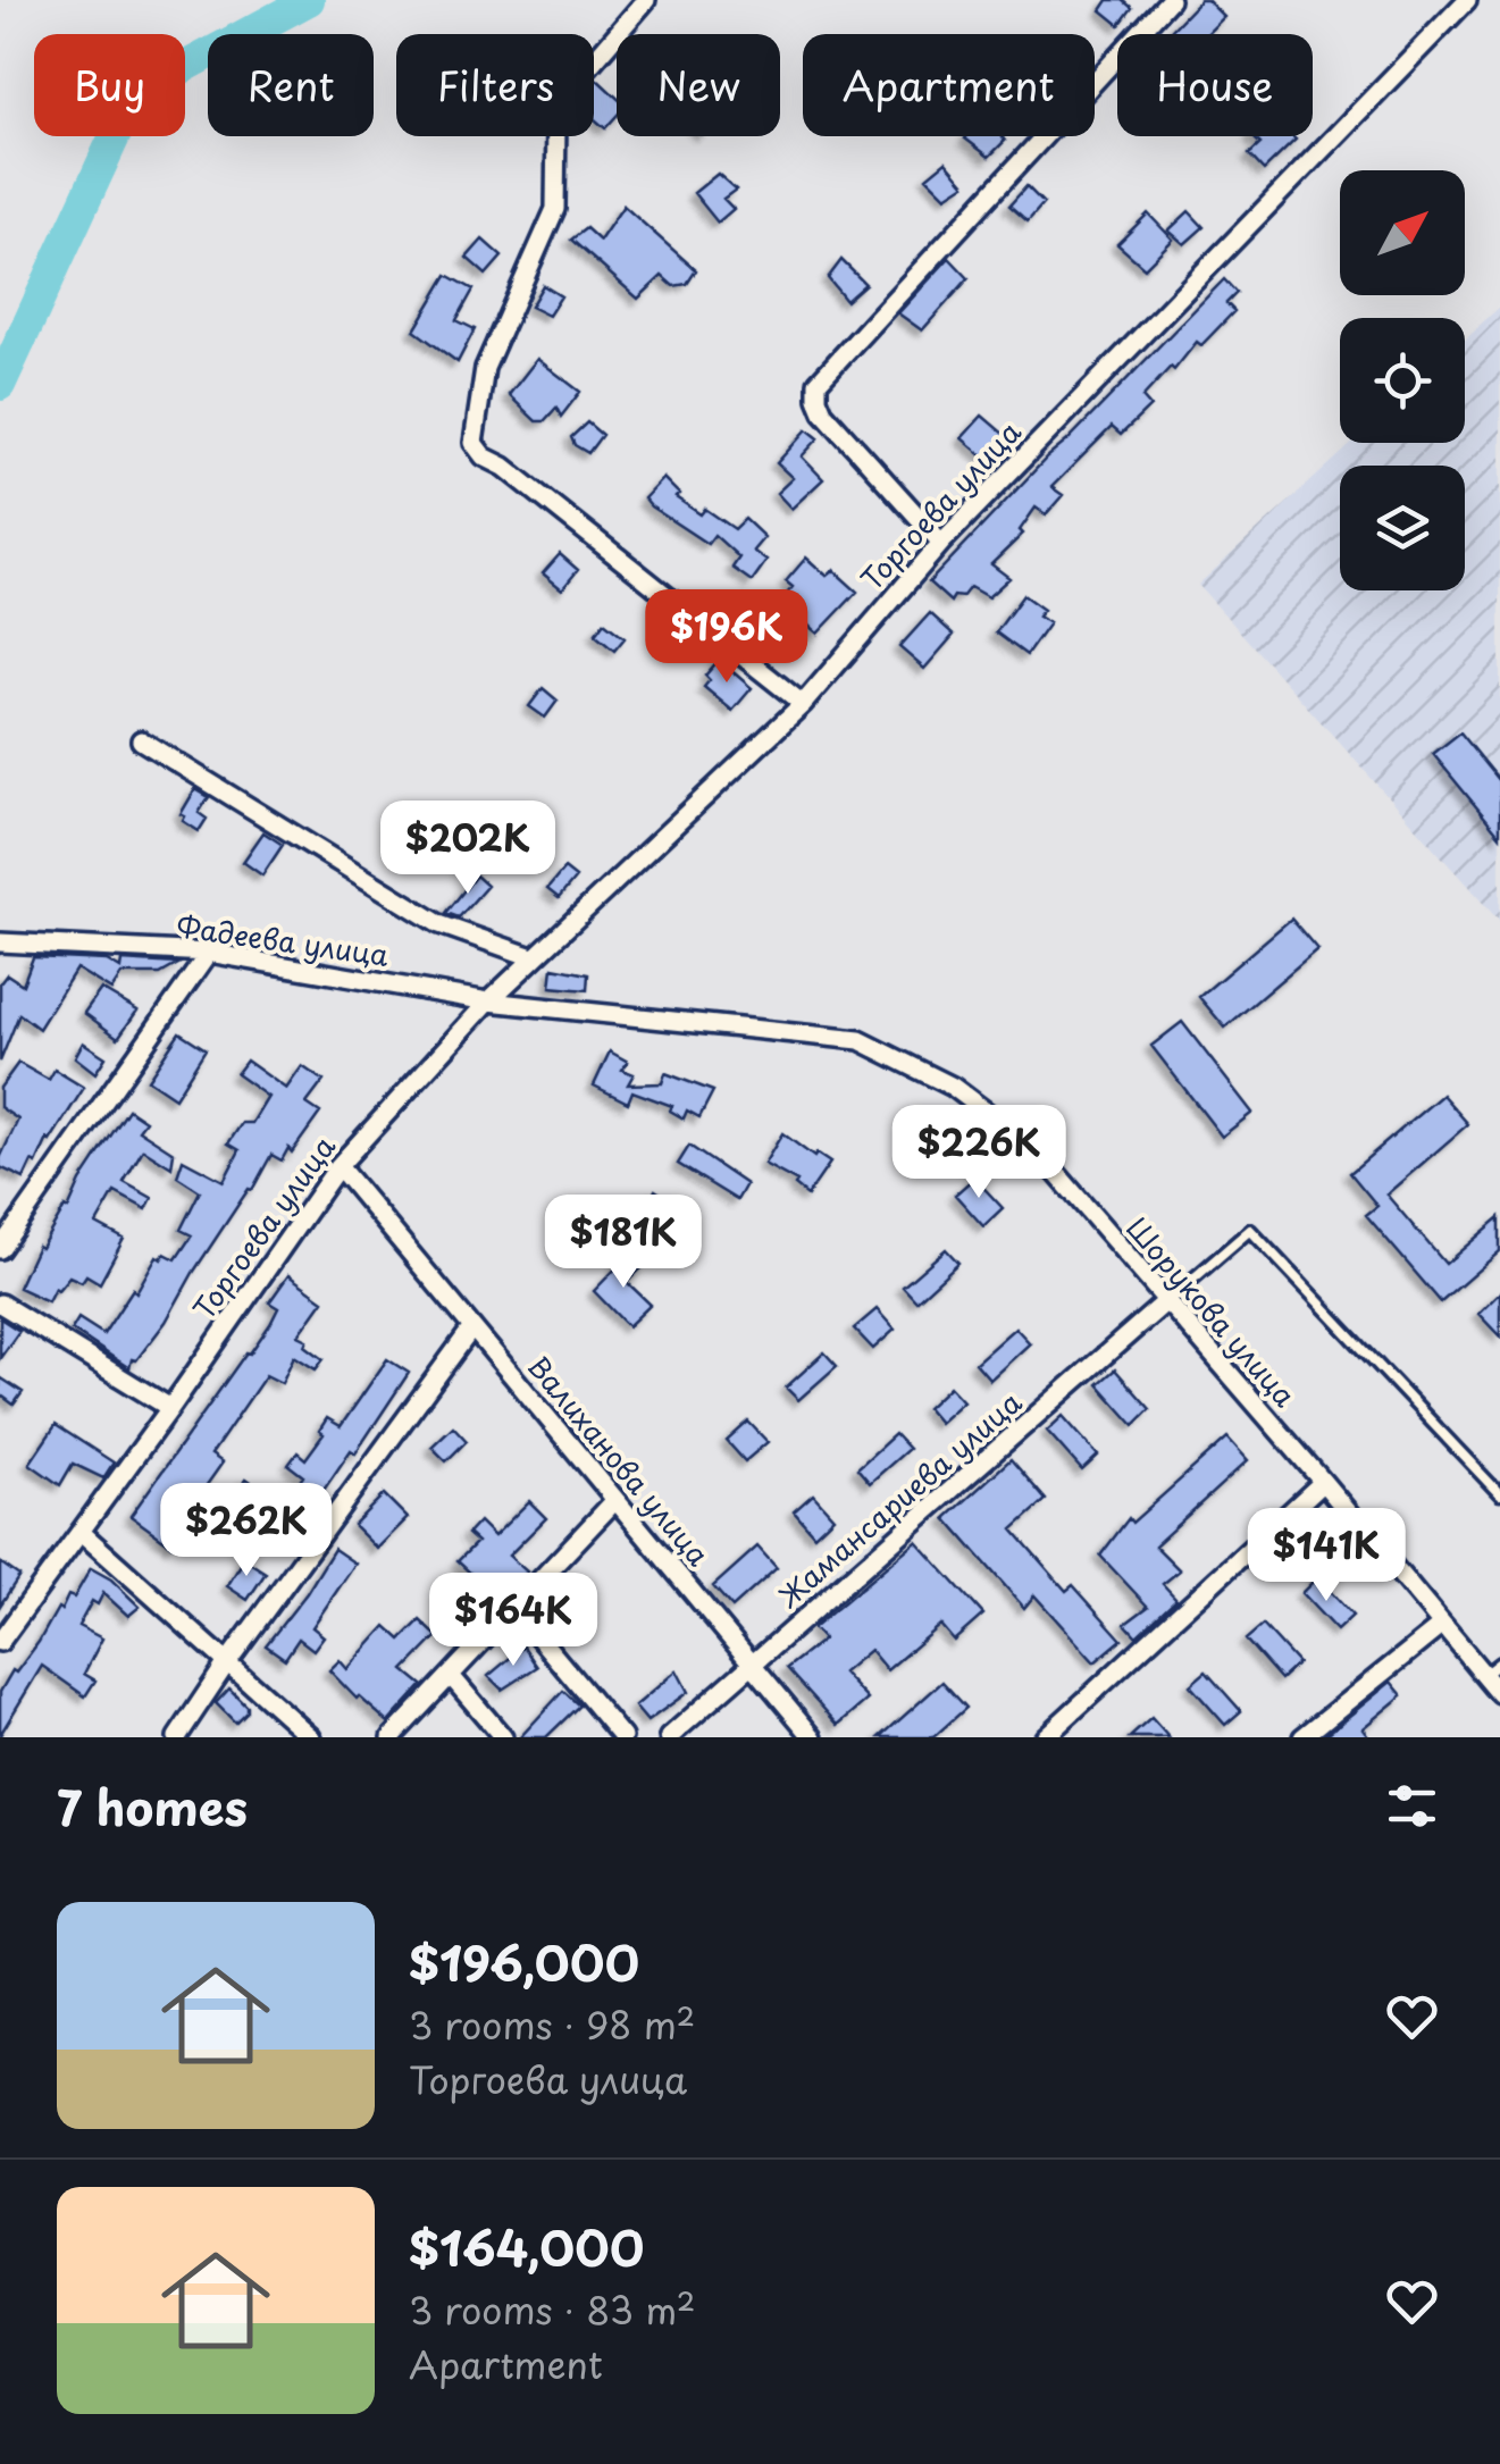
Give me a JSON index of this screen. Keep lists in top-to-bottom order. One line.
{"streets":{"street":["Торгоева улица","Фадеева улица","Шорукова улица","Валиханова улица","Жамансариева улица"]},"crossings":[["Торгоева улица","Фадеева улица"],["Торгоева улица","Шорукова улица"],["Торгоева улица","Валиханова улица"],["Фадеева улица","Шорукова улица"],["Шорукова улица","Жамансариева улица"],["Валиханова улица","Жамансариева улица"]],"north":"top right","page":{"chip":["Buy","Rent","Filters","New","Apartment","House"],"price":["$196K","$202K","$226K","$181K","$262K","$141K","$164K"],"heading":"7 homes","list":[{"name":"$196,000","note":"3 rooms · 98 m² · Торгоева улица"},{"name":"$164,000","note":"3 rooms · 83 m² · Apartment"}]}}
